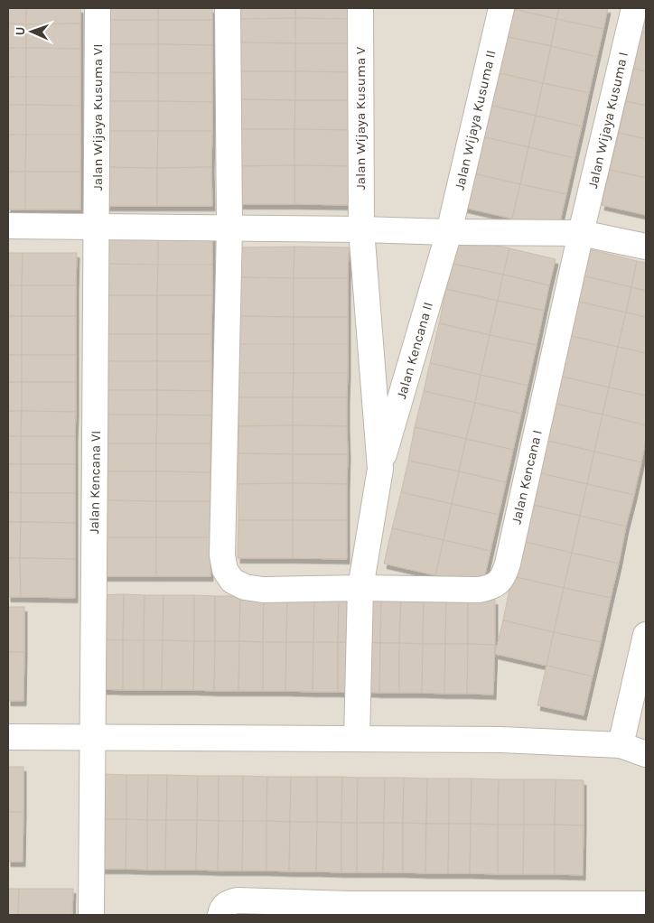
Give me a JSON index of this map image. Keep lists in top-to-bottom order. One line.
{"streets":{"street":["Jalan Wijaya Kusuma VI","Jalan Wijaya Kusuma V","Jalan Wijaya Kusuma II","Jalan Wijaya Kusuma I","Jalan Kencana II","Jalan Kencana I","Jalan Kencana VI"]},"crossings":[["Jalan Wijaya Kusuma VI","Jalan Kencana VI"],["Jalan Wijaya Kusuma V","Jalan Kencana II"],["Jalan Wijaya Kusuma II","Jalan Kencana II"],["Jalan Wijaya Kusuma I","Jalan Kencana I"]],"north":"left"}
